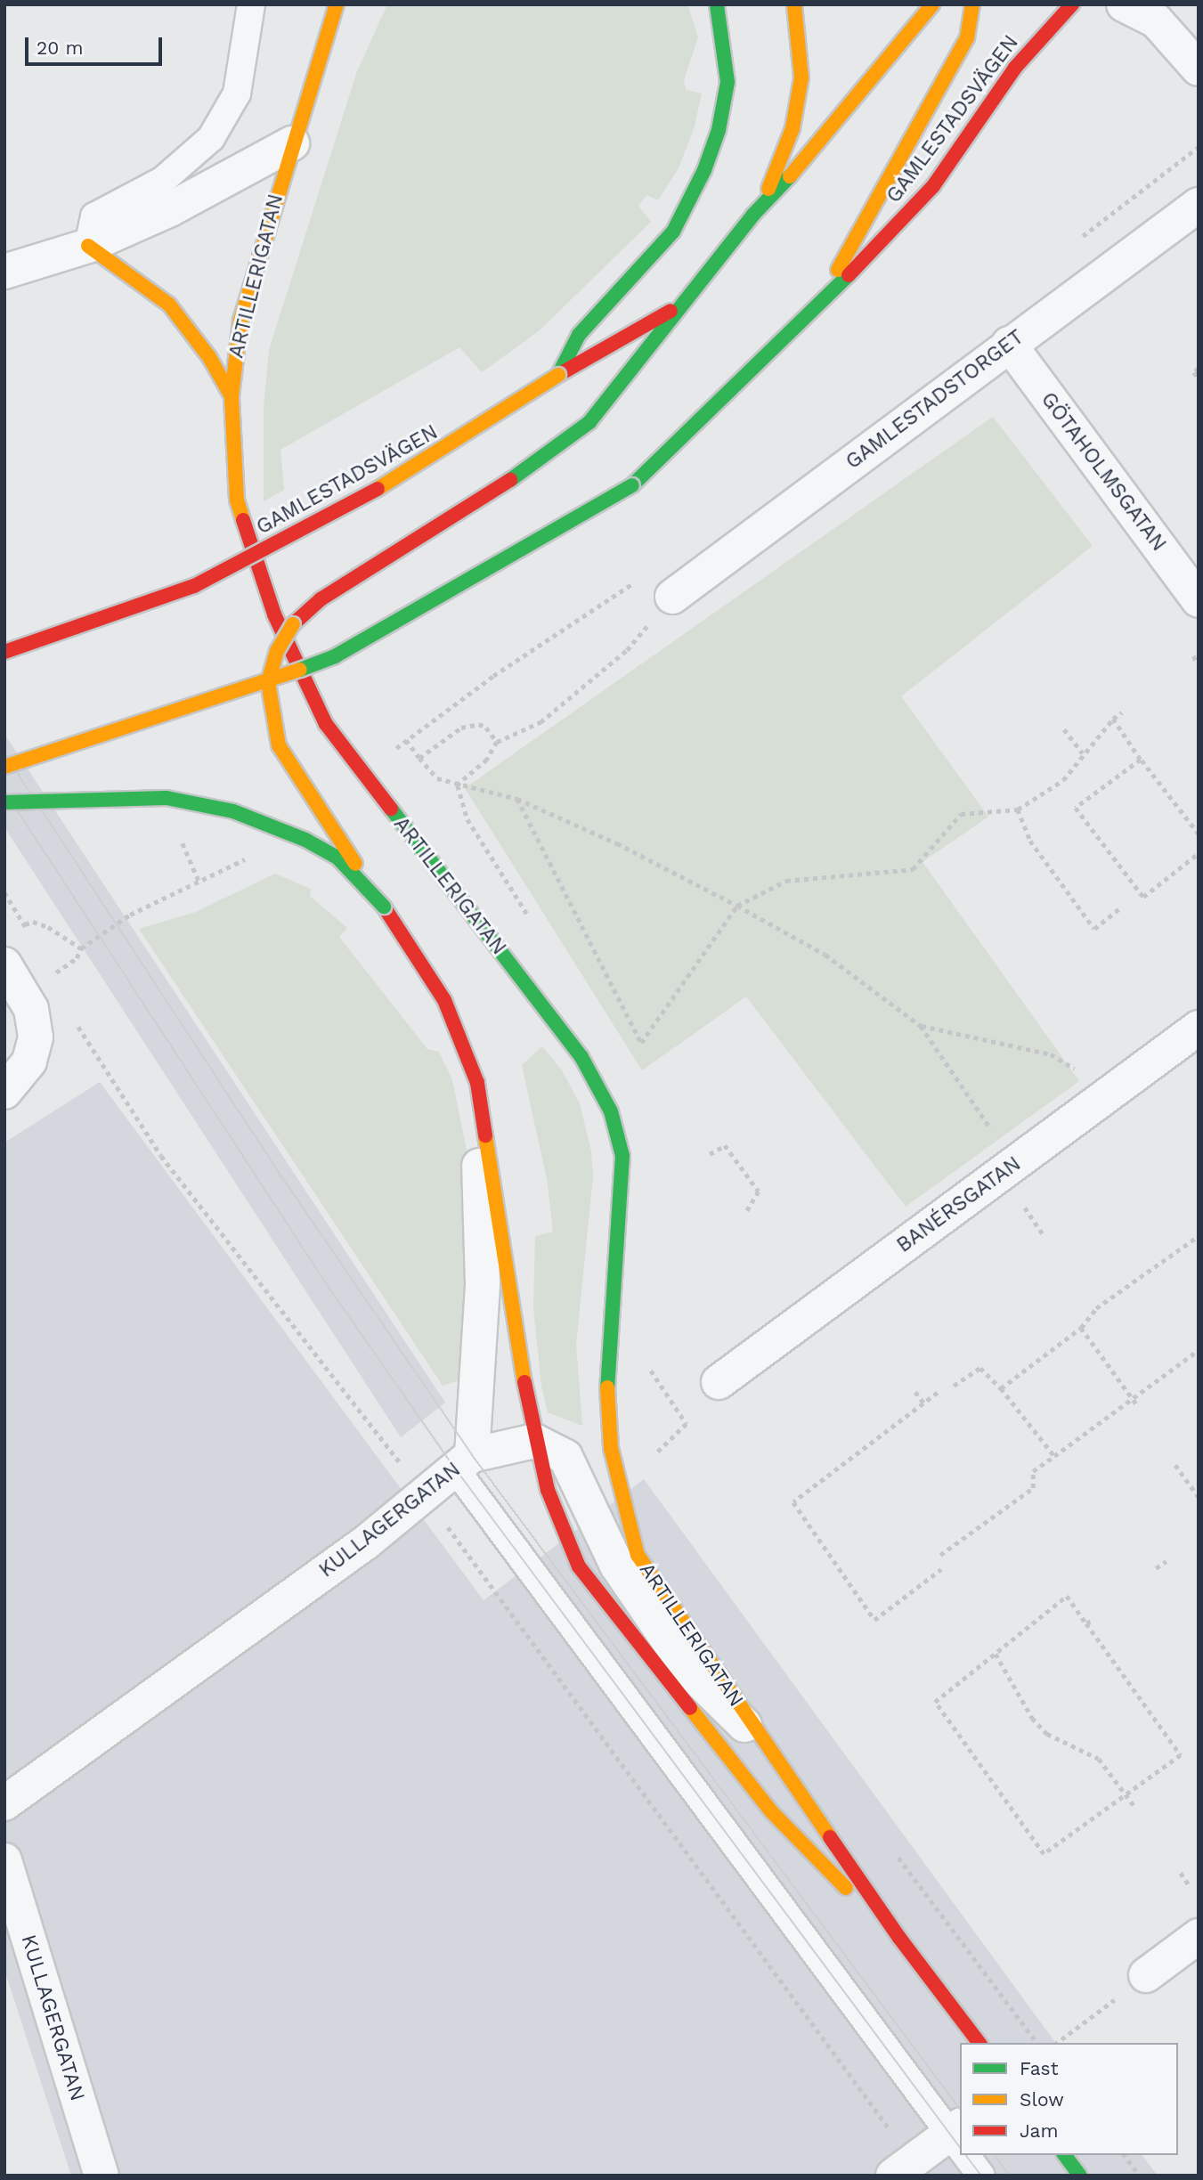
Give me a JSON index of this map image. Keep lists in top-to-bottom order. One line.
{"streets":{"main road":["GAMLESTADSVÄGEN","ARTILLERIGATAN"],"street":["GAMLESTADSTORGET","GÖTAHOLMSGATAN","BANÉRSGATAN","KULLAGERGATAN"]},"crossings":[["GAMLESTADSVÄGEN","ARTILLERIGATAN"],["ARTILLERIGATAN","KULLAGERGATAN"],["GAMLESTADSTORGET","GÖTAHOLMSGATAN"]],"legend":["Fast","Slow","Jam"],"scale_bar":"20 m"}
